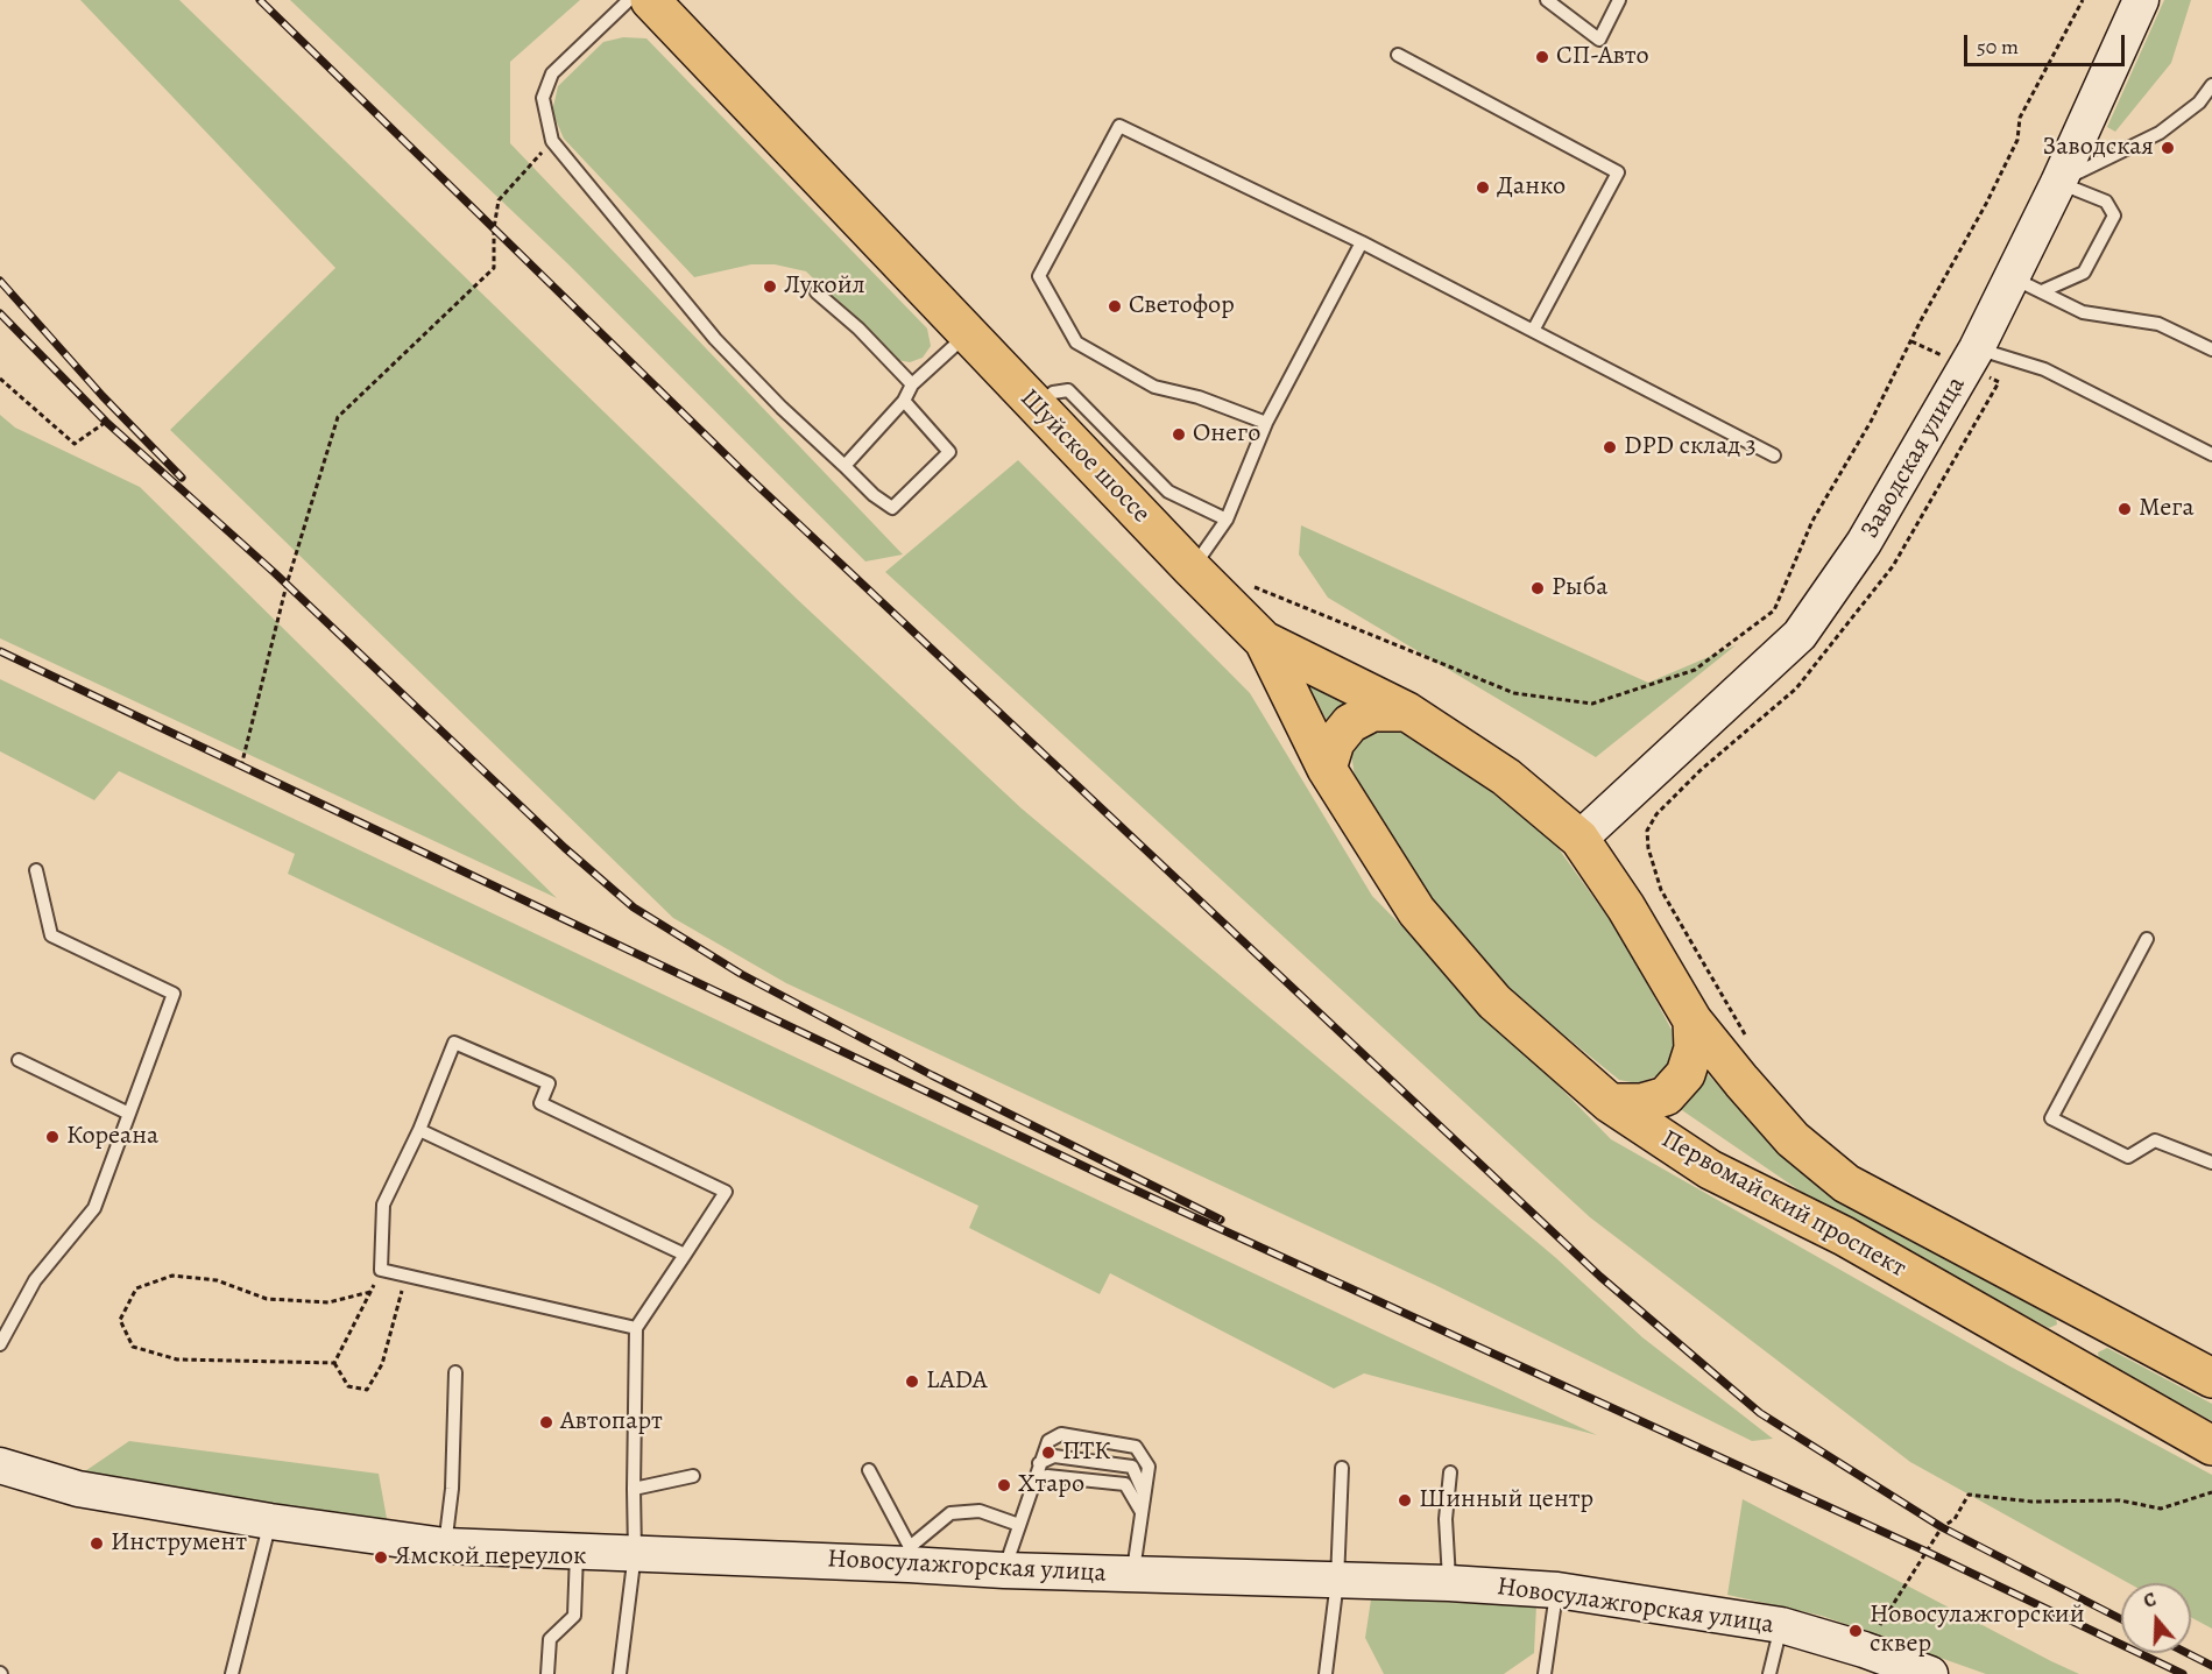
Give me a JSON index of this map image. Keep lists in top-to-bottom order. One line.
{"streets":{"main road":["Шуйское шоссе","Заводская улица","Первомайский проспект","Новосулажгорская улица"]},"crossings":[["Шуйское шоссе","Заводская улица"],["Шуйское шоссе","Первомайский проспект"],["Заводская улица","Первомайский проспект"]],"places":["СП-Авто","Заводская","Данко","Лукойл","Светофор","Онего","DPD склад 3","Мега","Рыба","Кореана","LADA","Автопарт","ПТК","Хтаро","Шинный центр","Инструмент","Ямской переулок","Новосулажгорский сквер"],"scale_bar":"50 m","north":"top"}
